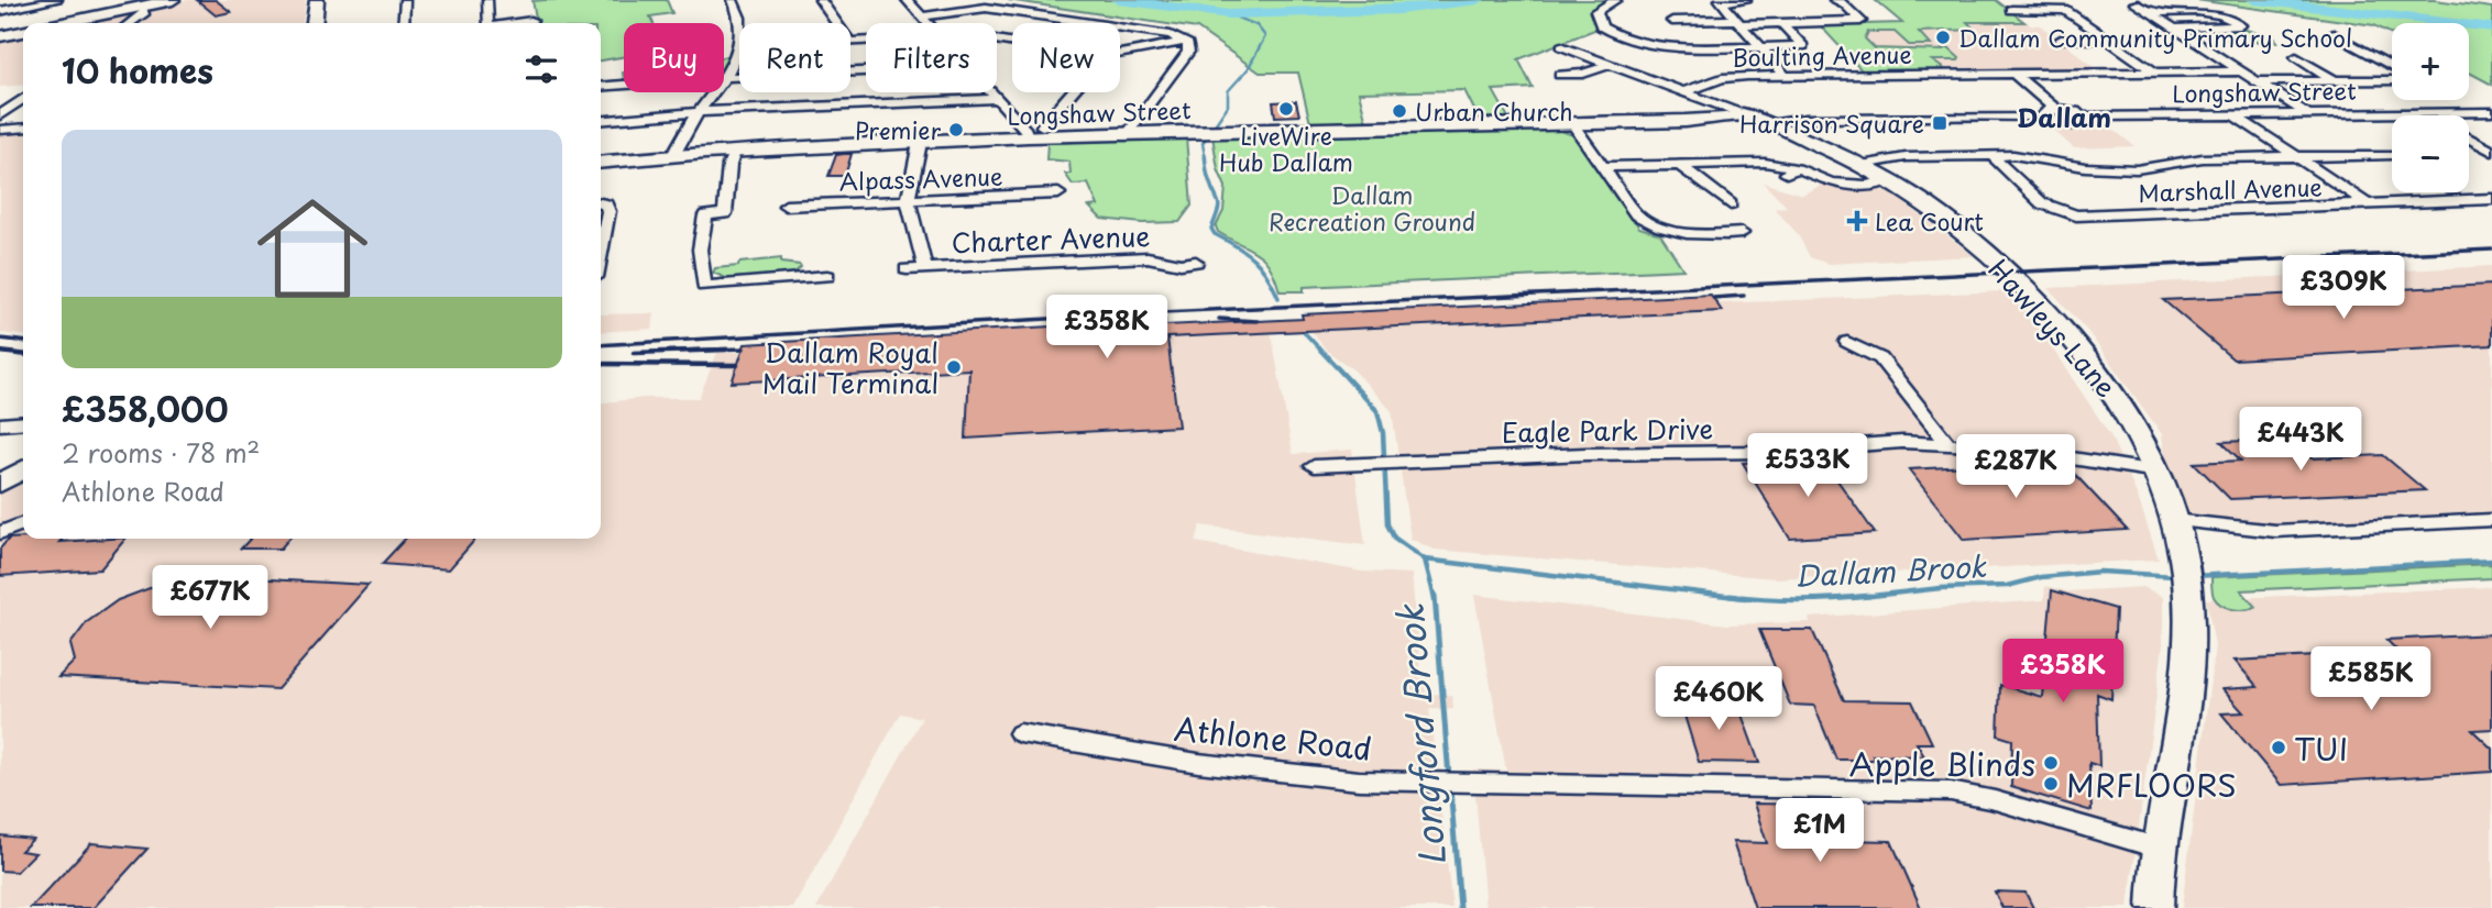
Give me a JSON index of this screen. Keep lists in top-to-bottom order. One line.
{"streets":{"street":["Boulting Avenue","Longshaw Street","Alpass Avenue","Marshall Avenue","Charter Avenue","Hawleys Lane","Eagle Park Drive","Athlone Road"]},"crossings":[["Boulting Avenue","Hawleys Lane"],["Longshaw Street","Hawleys Lane"],["Hawleys Lane","Eagle Park Drive"],["Hawleys Lane","Athlone Road"]],"districts":["Dallam"],"water":["Dallam Brook","Longford Brook"],"parks":["Dallam Recreation Ground"],"places":{"other":["Dallam Community Primary School","LiveWire Hub Dallam","Urban Church","Premier","Dallam Royal Mail Terminal","TUI","Apple Blinds","MRFLOORS"],"transit":["Harrison Square"],"health":["Lea Court"]},"page":{"map_buttons":["+","−"],"chip":["Buy","Rent","Filters","New"],"heading":"10 homes","list":[{"name":"£358,000","note":"2 rooms · 78 m² · Athlone Road"}],"price":["£309K","£358K","£443K","£533K","£287K","£677K","£358K","£585K","£460K","£1M"]}}
